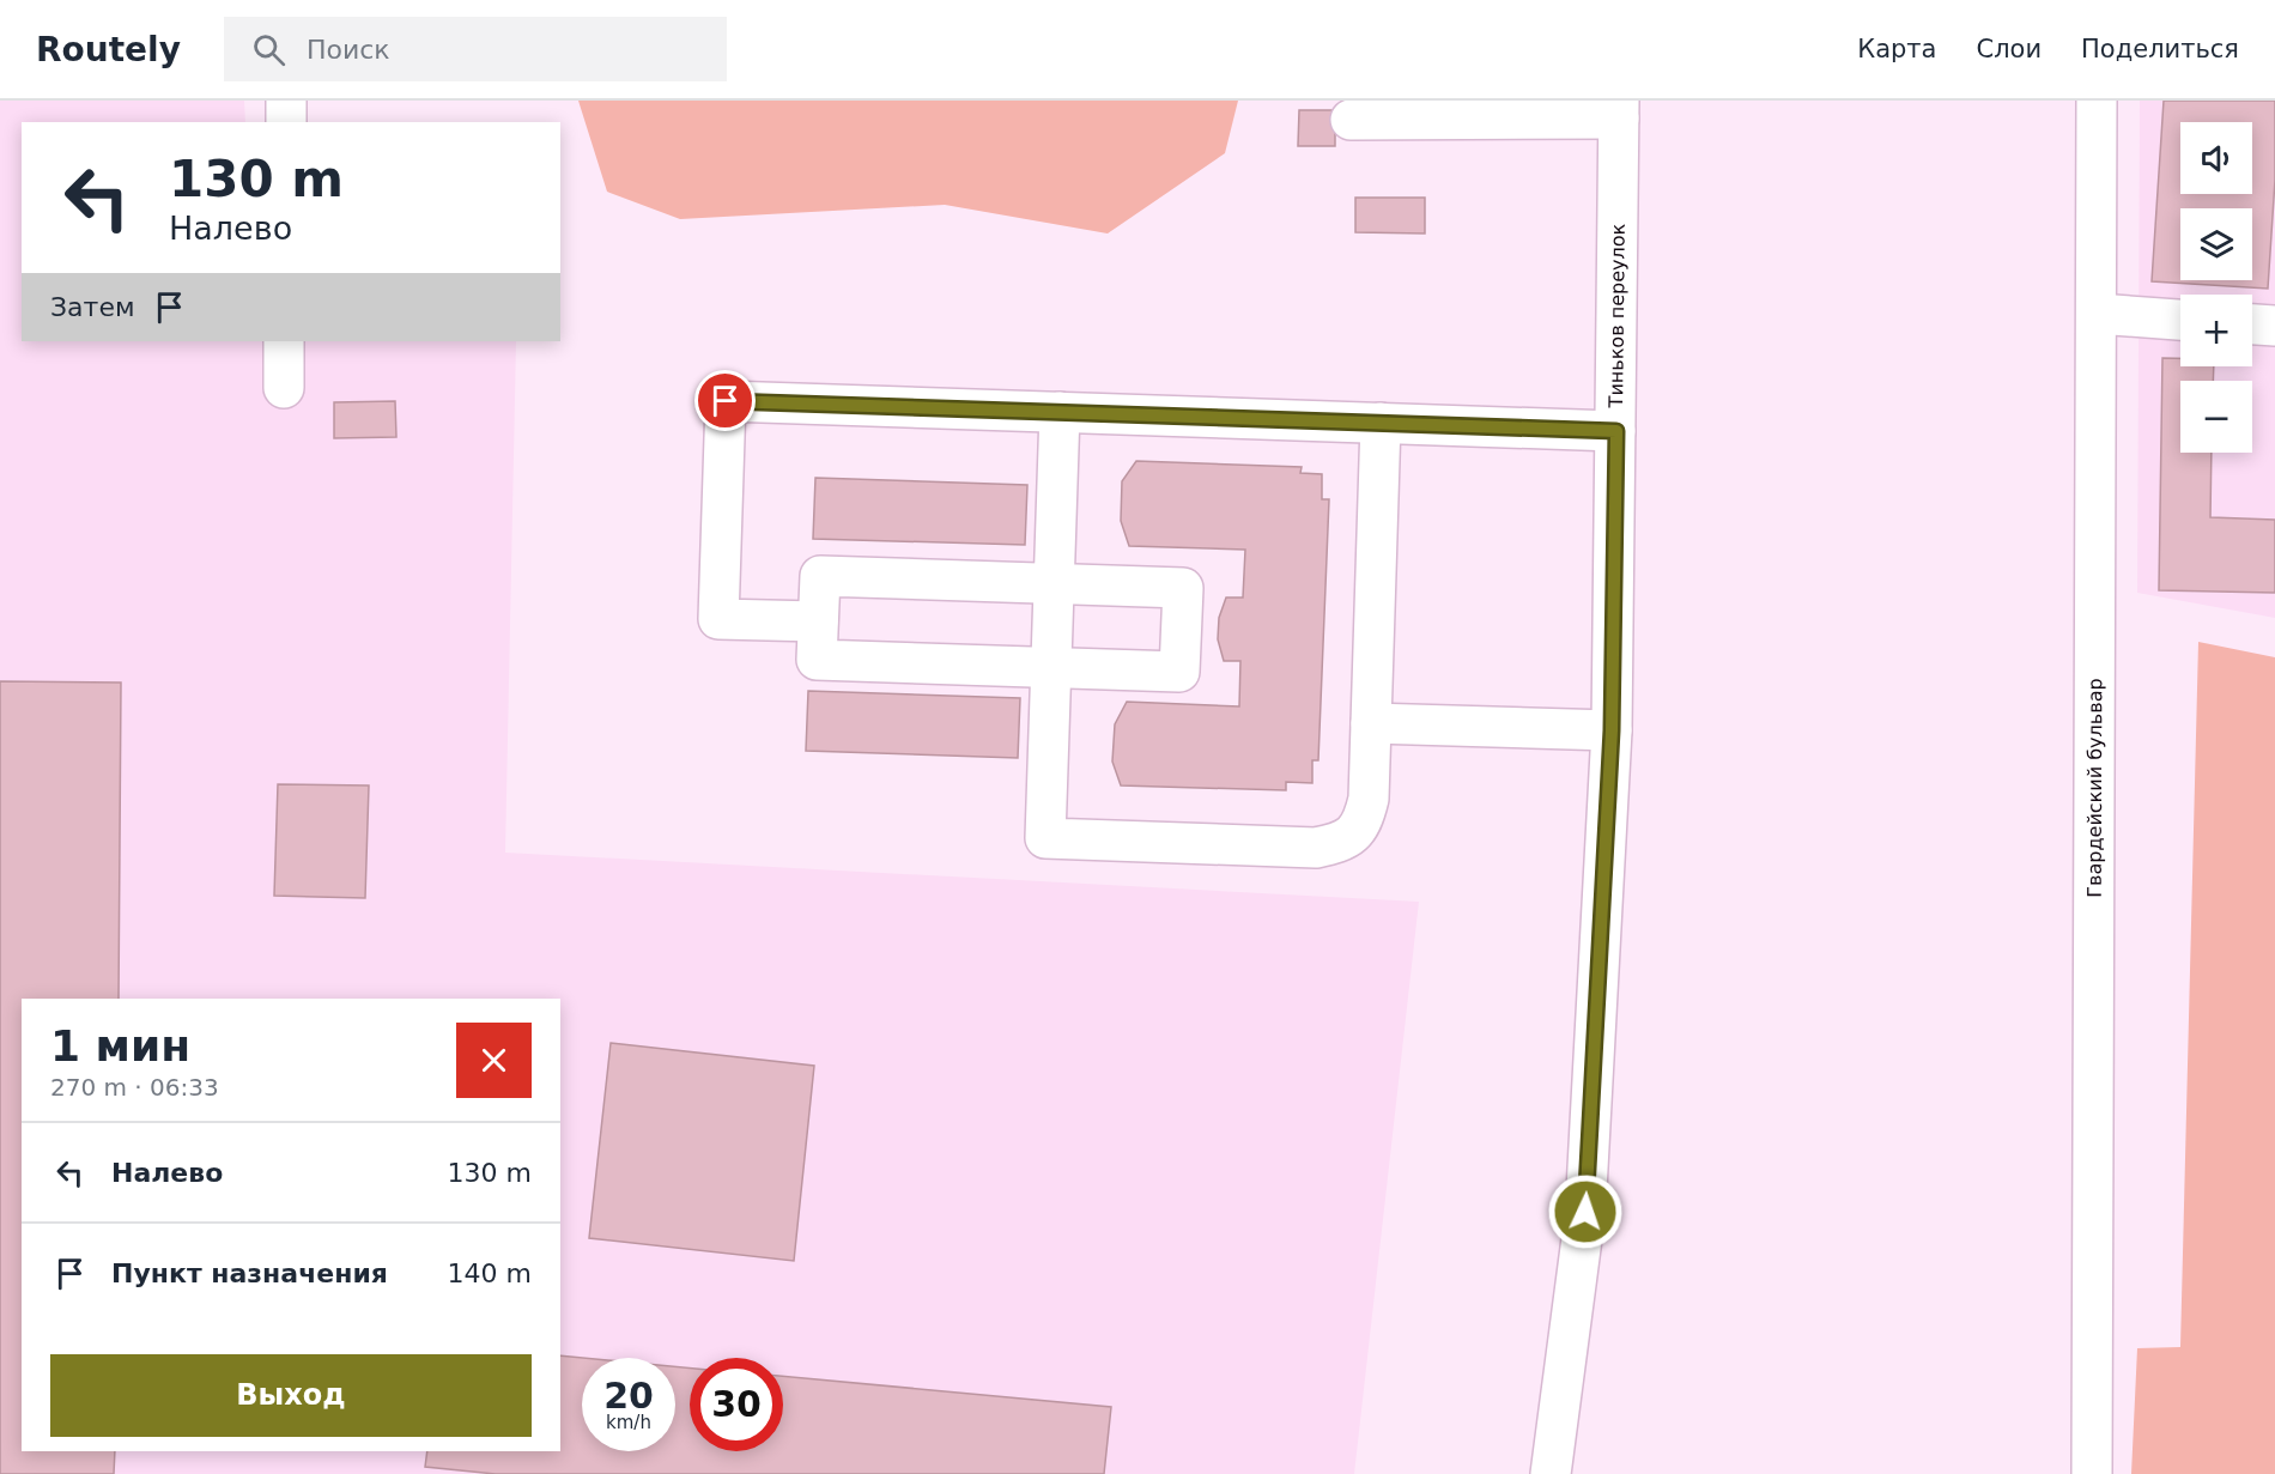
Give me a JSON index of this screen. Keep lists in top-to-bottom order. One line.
{"streets":{"street":["Тиньков переулок","Гвардейский бульвар"]},"page":{"header":"Routely","search":"Поиск","nav":["Карта","Слои","Поделиться"],"map_buttons":["+","−"],"turn":["130 m","Налево"],"then":"Затем","heading":["1 мин","270 m · 06:33"],"list":[{"name":"Налево","value":"130 m"},{"name":"Пункт назначения","value":"140 m"}],"buttons":"Выход","speed":"20 km/h","limit":"30"}}
